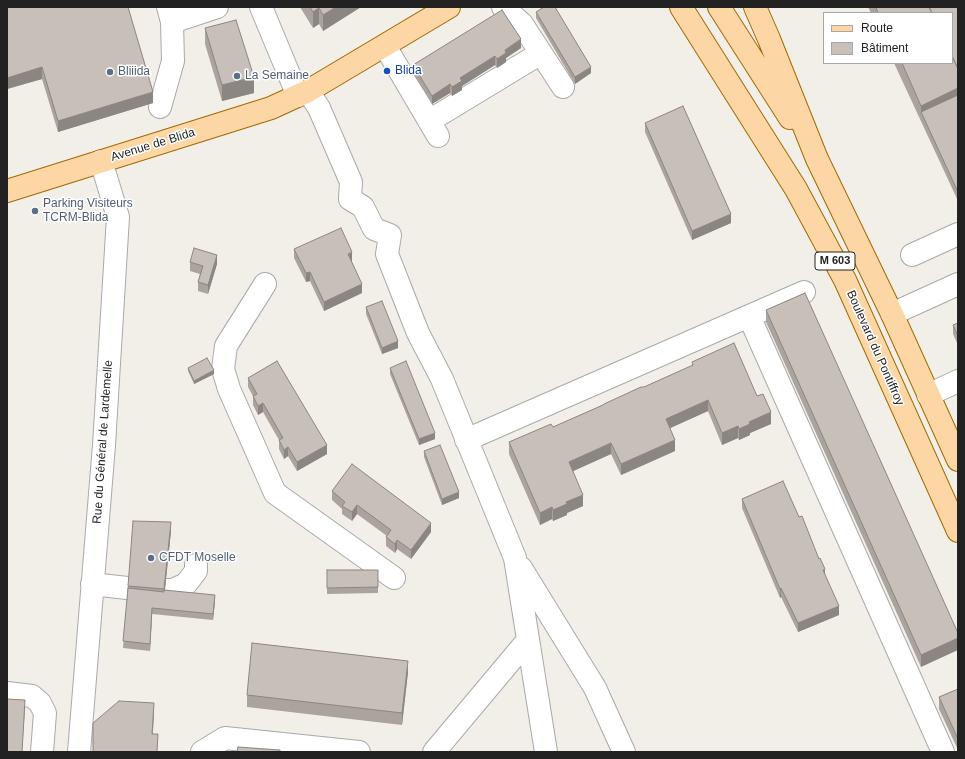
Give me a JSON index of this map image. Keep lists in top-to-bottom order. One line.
{"streets":{"main road":["Avenue de Blida","M 603","Boulevard du Pontiffroy"],"street":["Rue du Général de Lardemelle"]},"crossings":[["Avenue de Blida","Rue du Général de Lardemelle"]],"places":["Blida","Bliiida","La Semaine","Parking Visiteurs TCRM-Blida","CFDT Moselle"],"legend":["Route","Bâtiment"]}
